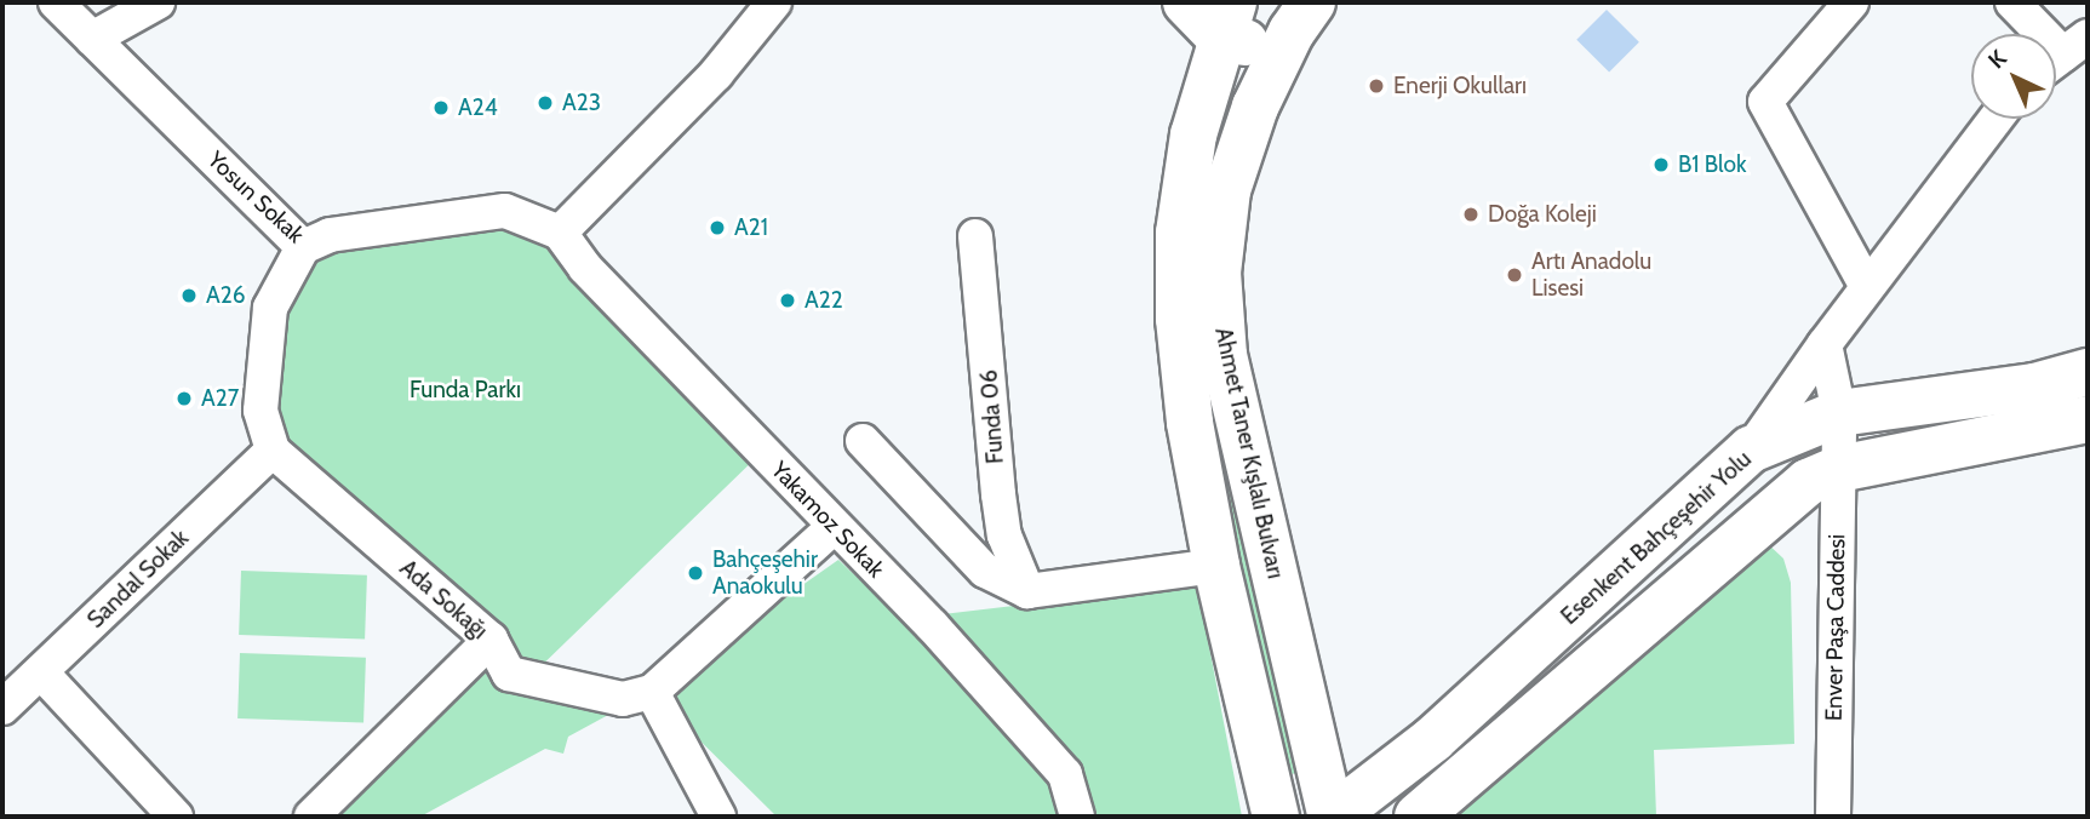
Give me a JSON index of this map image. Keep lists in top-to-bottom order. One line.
{"streets":{"main road":["Ahmet Taner Kışlalı Bulvarı","Esenkent Bahçeşehir Yolu"],"street":["Yosun Sokak","Funda 06","Yakamoz Sokak","Sandal Sokak","Ada Sokağı","Enver Paşa Caddesi"]},"crossings":[["Yosun Sokak","Yakamoz Sokak"],["Ahmet Taner Kışlalı Bulvarı","Esenkent Bahçeşehir Yolu"],["Esenkent Bahçeşehir Yolu","Enver Paşa Caddesi"],["Sandal Sokak","Ada Sokağı"]],"parks":["Funda Parkı"],"places":["Enerji Okulları","A23","A24","B1 Blok","Doğa Koleji","A21","Artı Anadolu Lisesi","A26","A22","A27","Bahçeşehir Anaokulu"],"north":"top left"}
